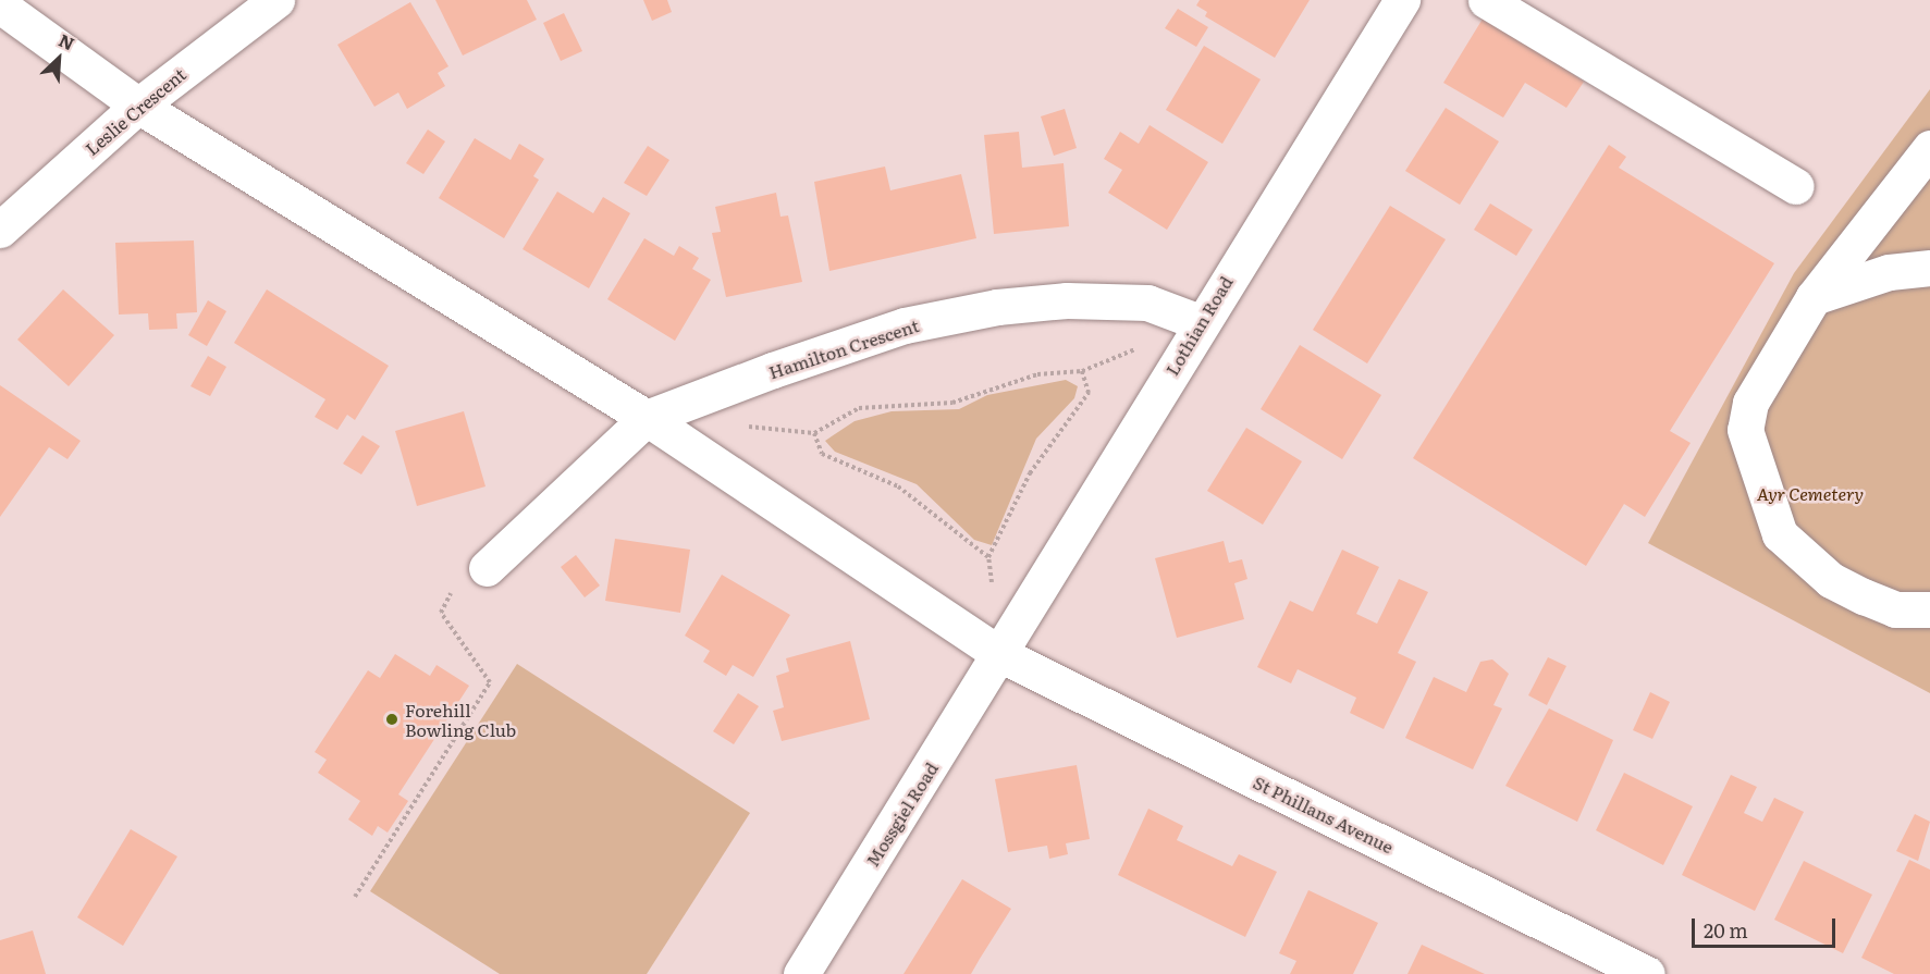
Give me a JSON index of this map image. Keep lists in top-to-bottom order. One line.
{"streets":{"street":["Leslie Crescent","Lothian Road","Hamilton Crescent","Mossgiel Road","St Phillans Avenue"]},"crossings":[["Leslie Crescent","St Phillans Avenue"],["Lothian Road","Hamilton Crescent"],["Lothian Road","Mossgiel Road"],["Lothian Road","St Phillans Avenue"],["Hamilton Crescent","St Phillans Avenue"],["Mossgiel Road","St Phillans Avenue"]],"parks":["Ayr Cemetery"],"places":["Forehill Bowling Club"],"scale_bar":"20 m","north":"top right"}
